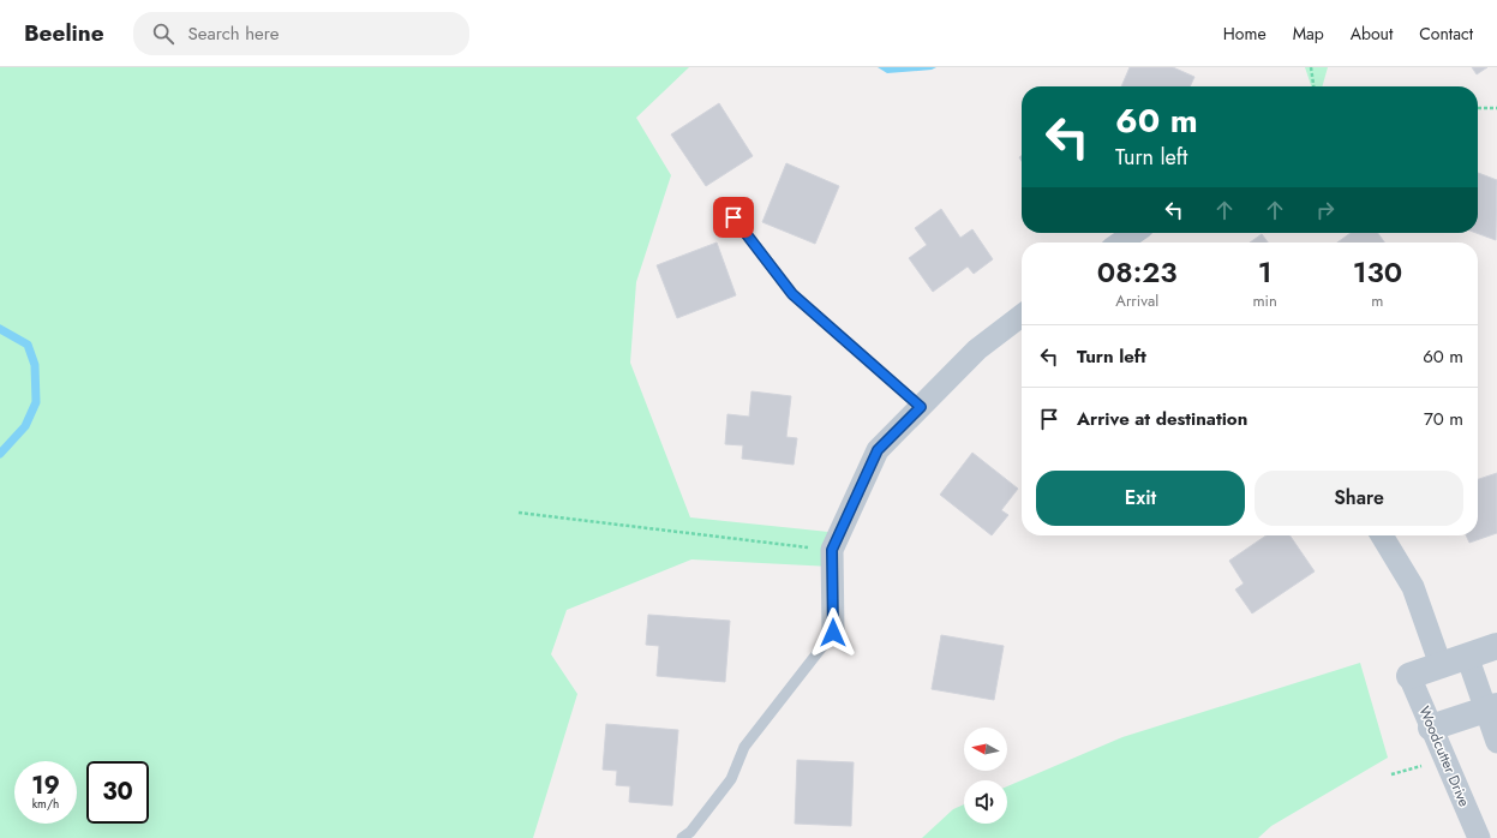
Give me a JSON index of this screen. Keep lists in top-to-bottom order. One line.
{"streets":{"street":["Woodcutter Drive"]},"north":"left","page":{"header":"Beeline","search":"Search here","nav":["Home","Map","About","Contact"],"turn":["60 m","Turn left"],"eta":["08:23","Arrival","1","min","130","m"],"list":[{"name":"Turn left","value":"60 m"},{"name":"Arrive at destination","value":"70 m"}],"buttons":["Exit","Share"],"speed":"19 km/h","limit":"30"}}
